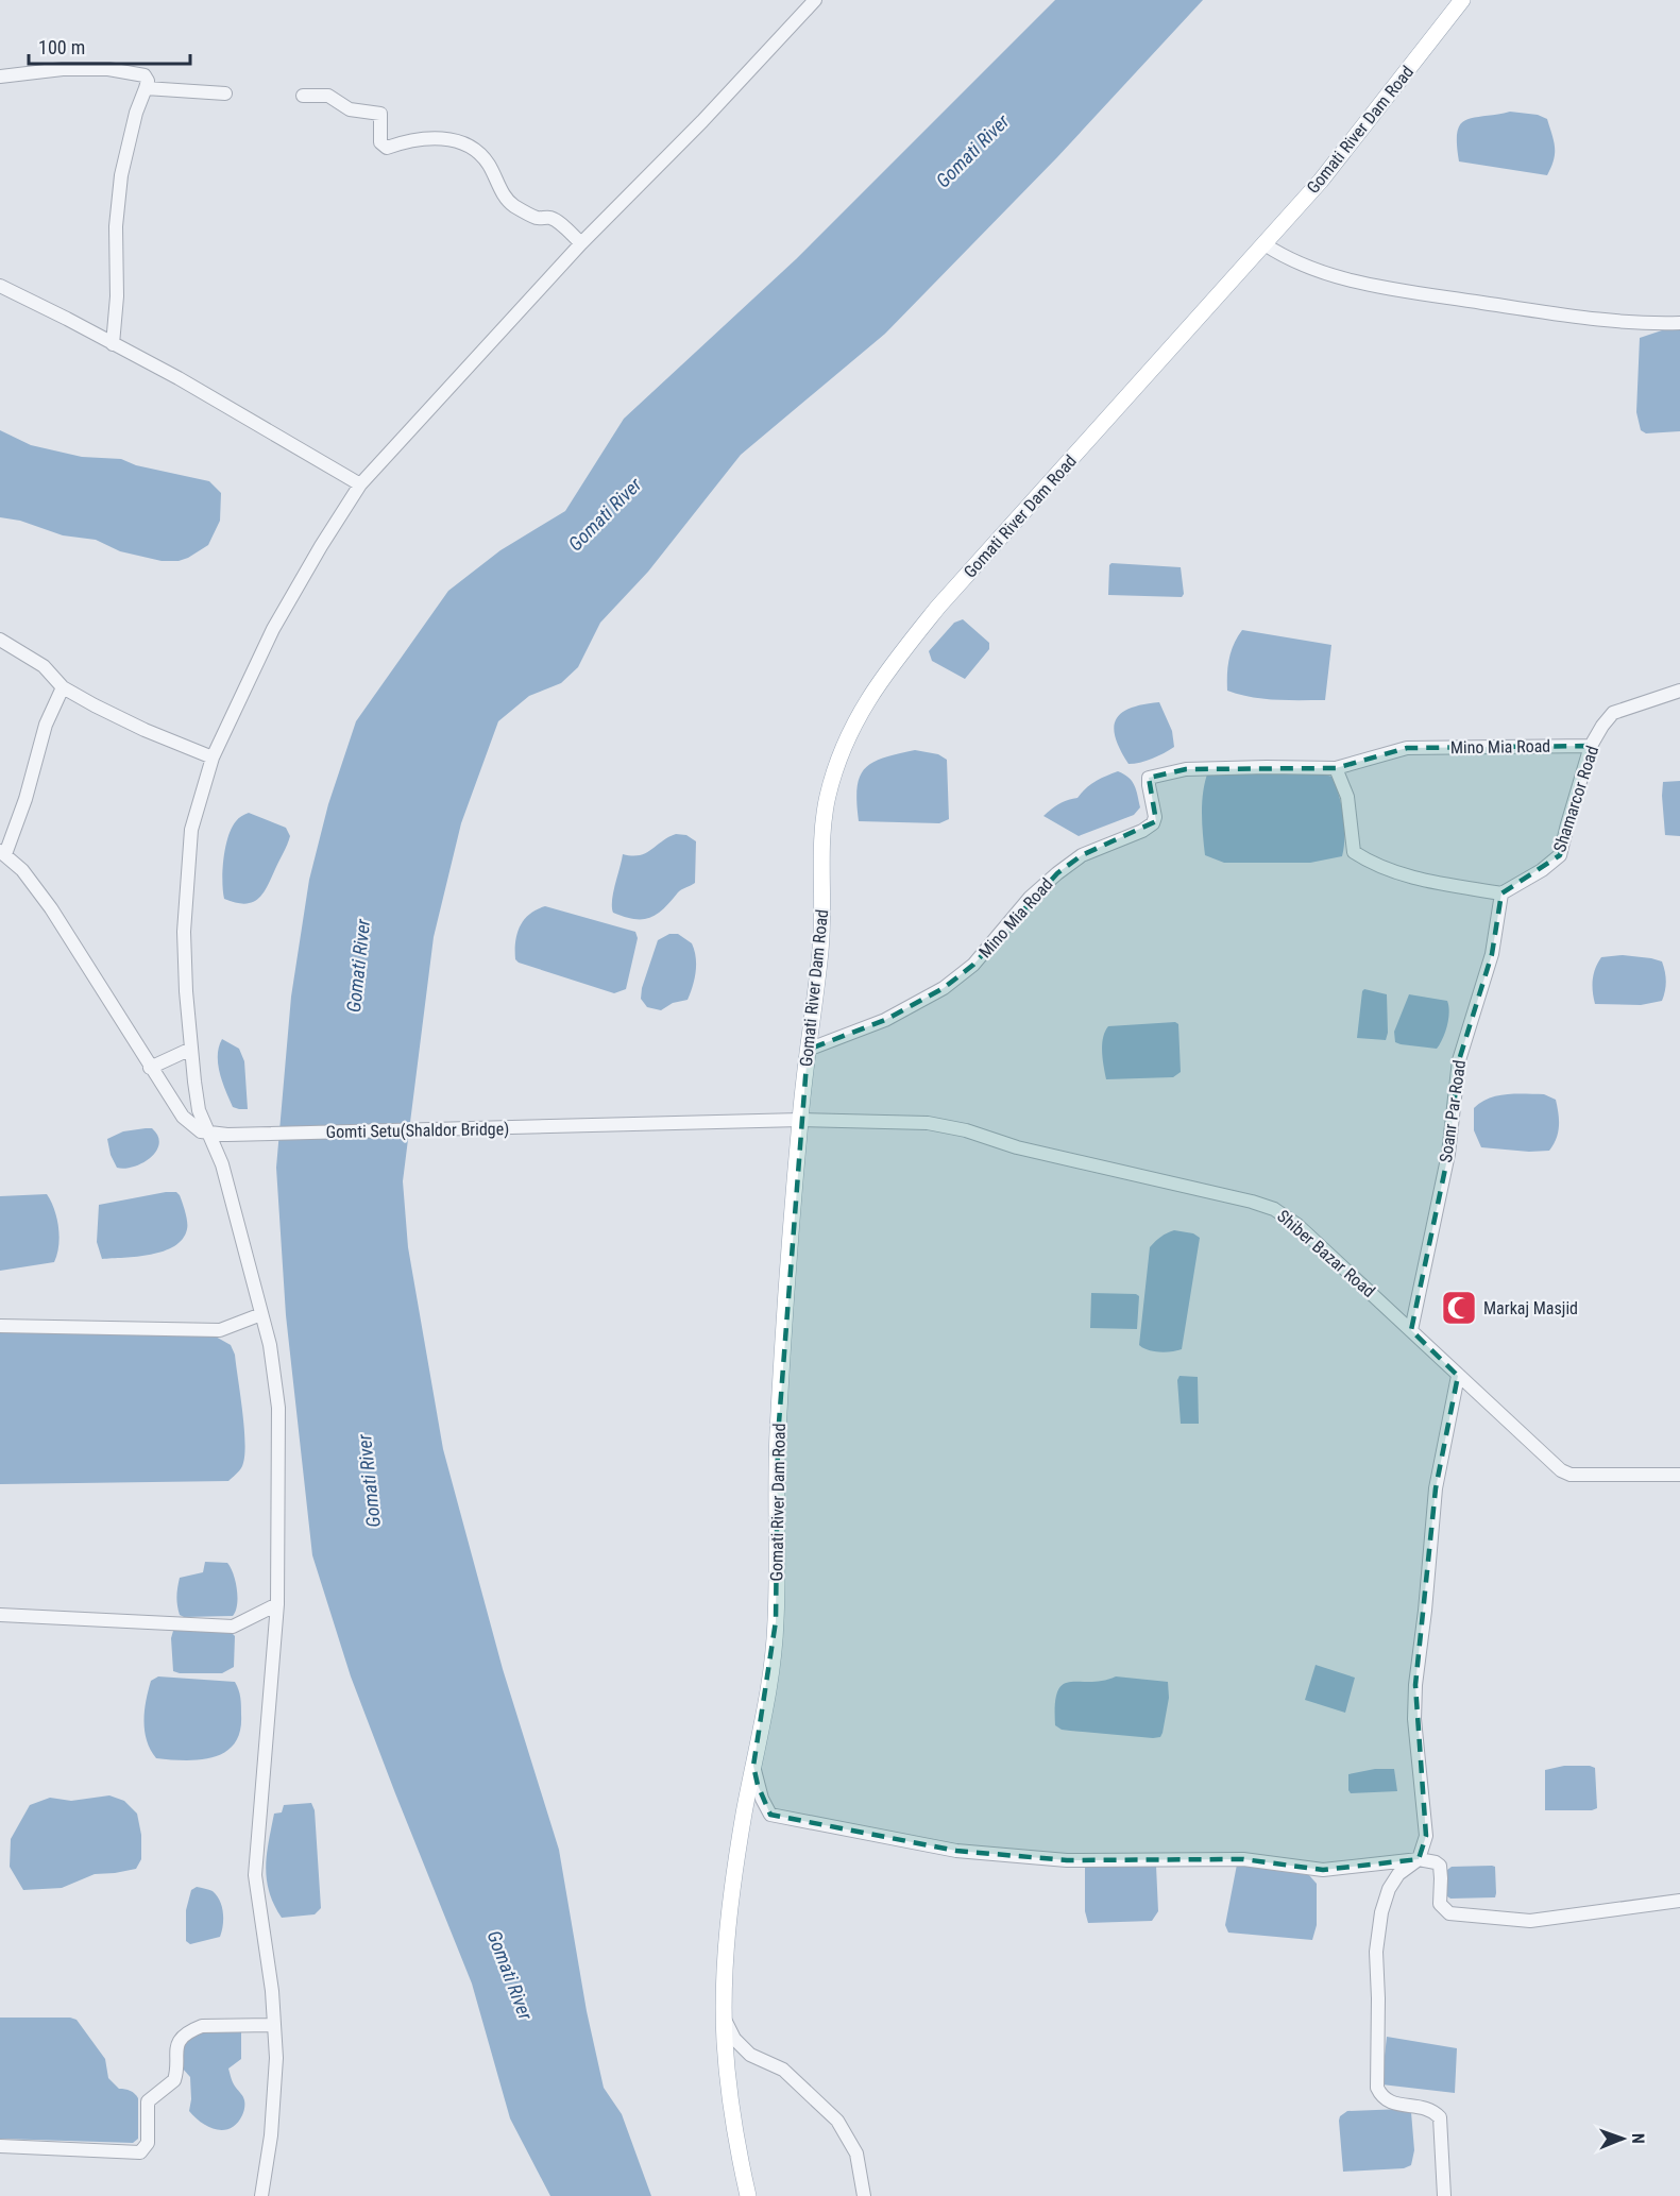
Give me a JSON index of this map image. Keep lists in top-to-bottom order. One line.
{"streets":{"main road":["Gomati River Dam Road"],"street":["Mino Mia Road","Shamarcor Road","Soanr Par Road","Gomti Setu(Shaldor Bridge)","Shiber Bazar Road"]},"crossings":[["Gomati River Dam Road","Mino Mia Road"],["Gomati River Dam Road","Shiber Bazar Road"],["Mino Mia Road","Shamarcor Road"],["Shamarcor Road","Soanr Par Road"],["Soanr Par Road","Shiber Bazar Road"],["Gomti Setu(Shaldor Bridge)","Shiber Bazar Road"]],"water":["Gomati River"],"places":{"mosque":["Markaj Masjid"]},"scale_bar":"100 m","north":"right"}
